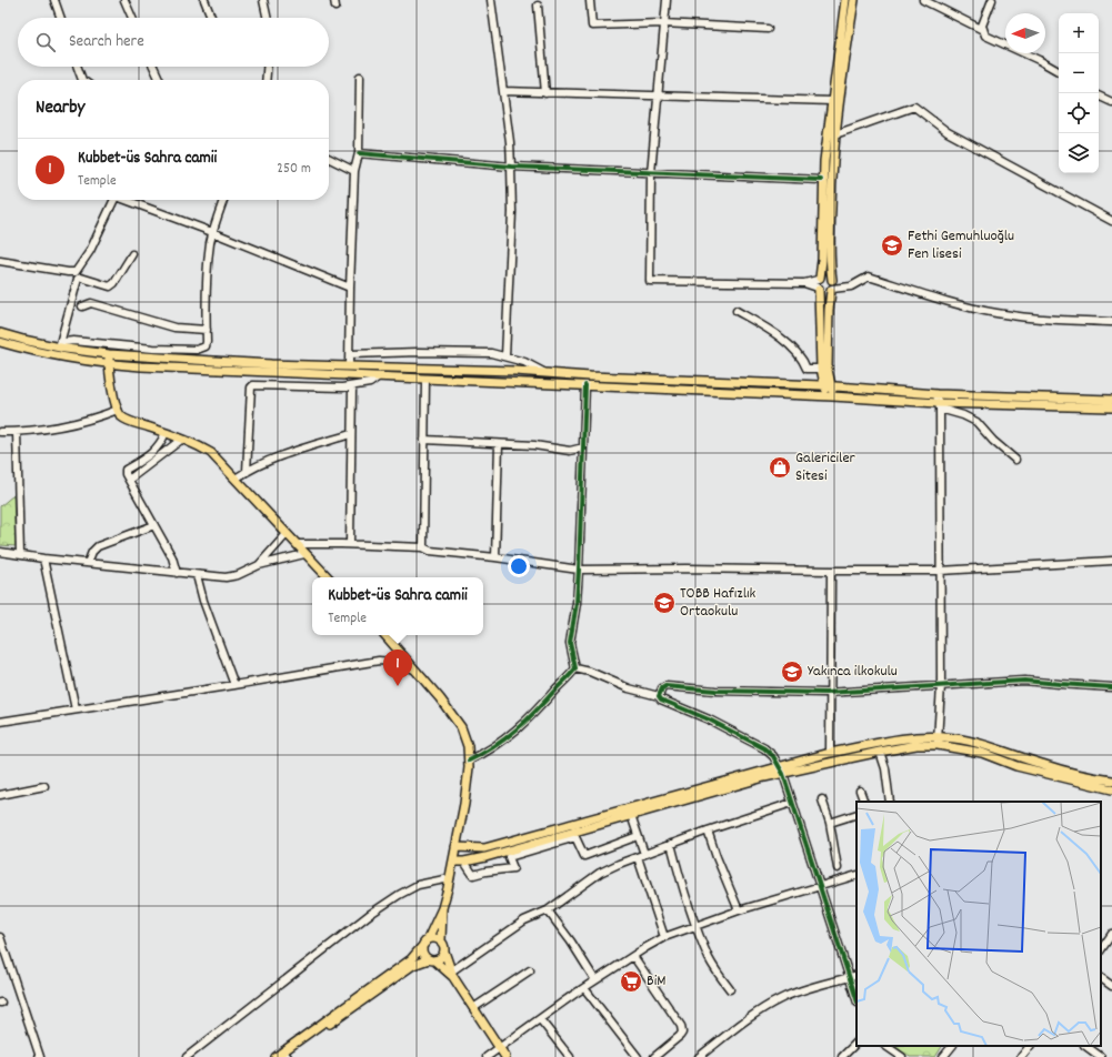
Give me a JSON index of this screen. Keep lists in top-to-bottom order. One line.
{"places":{"school or university":["Fethi Gemuhluoğlu Fen lisesi","TOBB Hafızlık Ortaokulu","Yakınca ilkokulu"],"shop":["Galericiler Sitesi"],"supermarket":["BiM"]},"north":"left","page":{"map_buttons":["+","−"],"search":"Search here","heading":"Nearby","list":[{"mark":"1","name":"Kubbet-üs Sahra camii","note":"Temple","value":"250 m"}],"popup":["Kubbet-üs Sahra camii","Temple"],"pins":"1"}}
